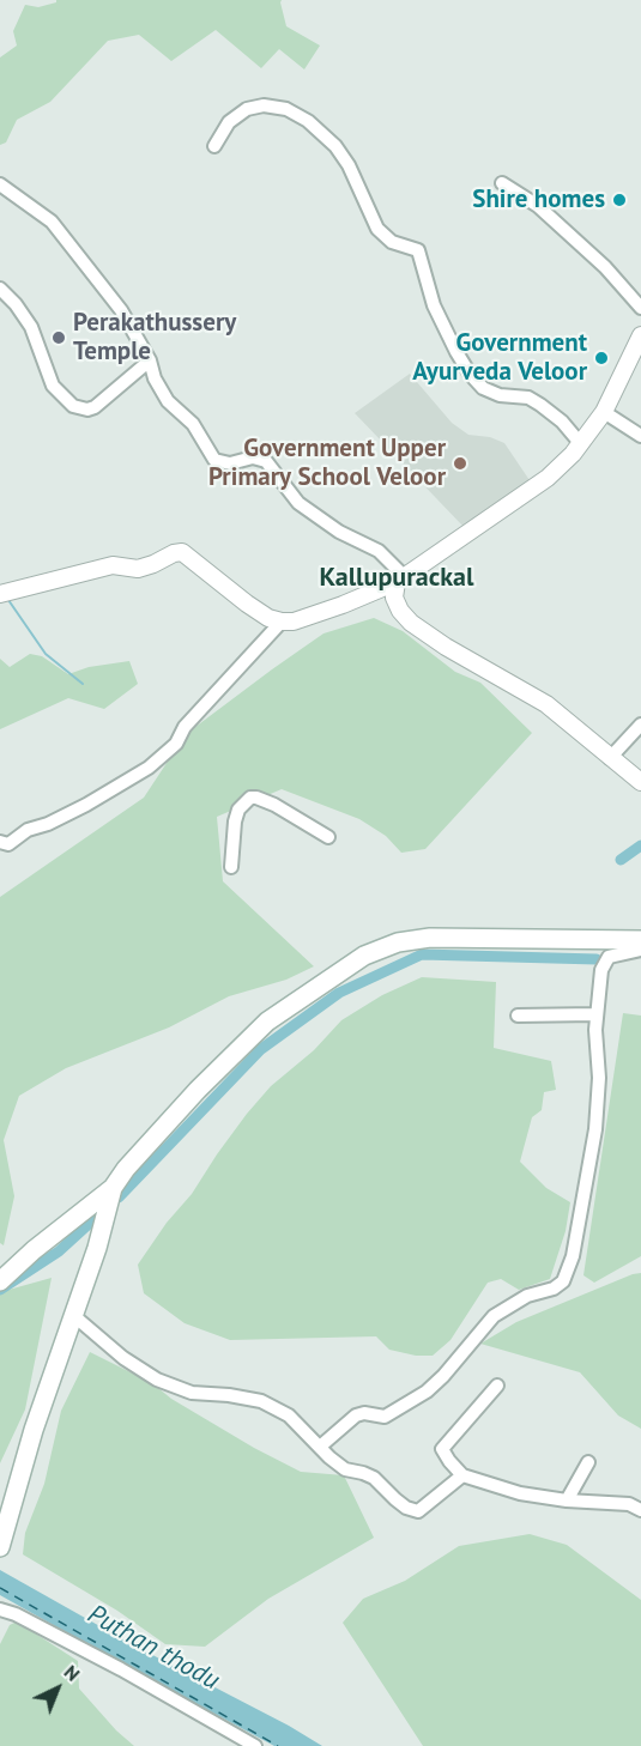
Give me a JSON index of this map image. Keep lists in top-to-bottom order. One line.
{"districts":["Kallupurackal"],"water":["Puthan thodu"],"places":["Shire homes","Perakathussery Temple","Government Ayurveda Veloor","Government Upper Primary School Veloor"],"north":"top right"}
